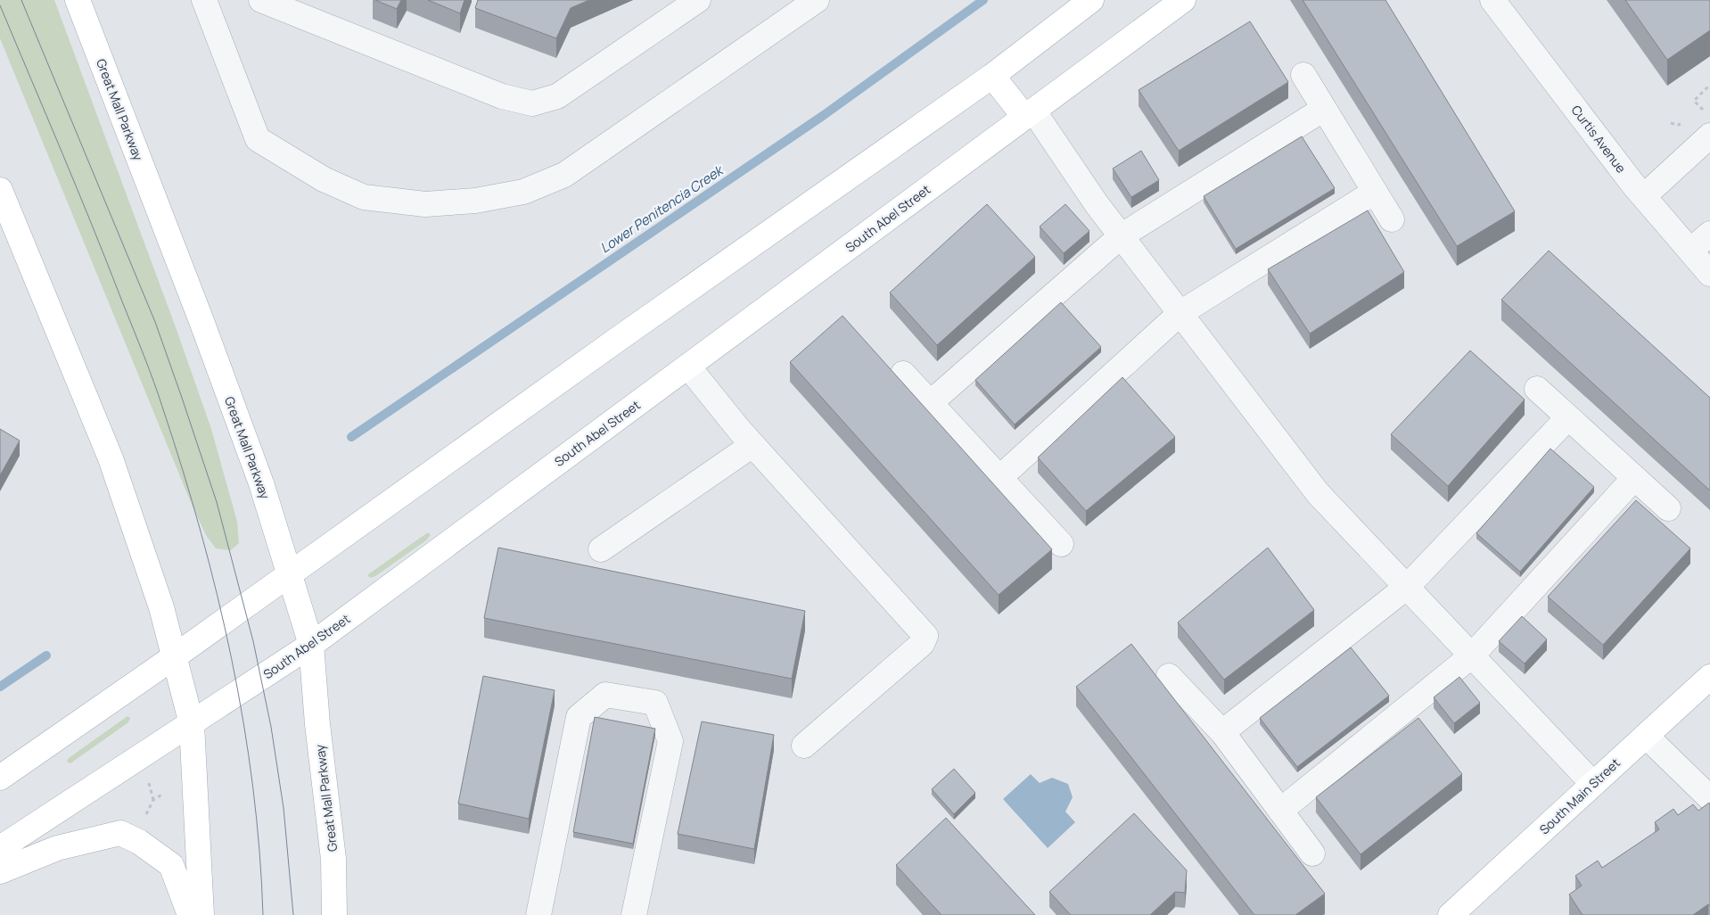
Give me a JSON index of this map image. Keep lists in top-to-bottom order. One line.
{"streets":{"main road":["Great Mall Parkway","South Abel Street","South Main Street"],"street":["Curtis Avenue"]},"crossings":[["Great Mall Parkway","South Abel Street"]],"water":["Lower Penitencia Creek"]}
